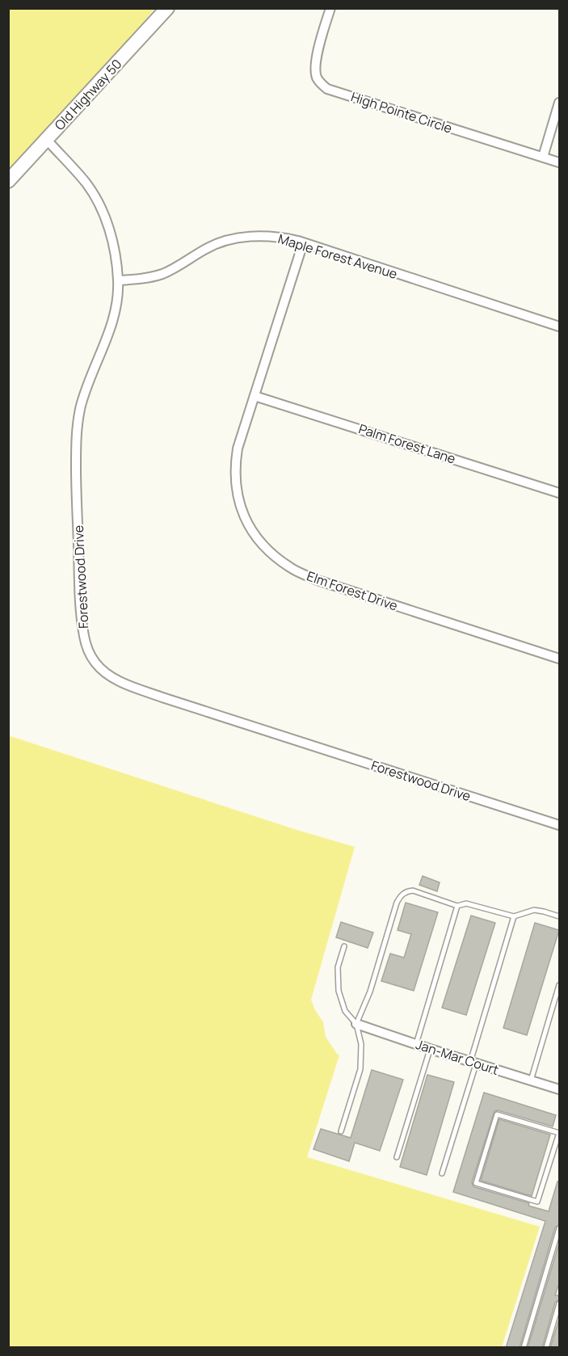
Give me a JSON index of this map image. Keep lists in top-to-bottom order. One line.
{"streets":{"main road":["Old Highway 50"],"street":["High Pointe Circle","Maple Forest Avenue","Palm Forest Lane","Forestwood Drive","Elm Forest Drive","Jan-Mar Court"]},"crossings":[["Old Highway 50","Forestwood Drive"],["Maple Forest Avenue","Forestwood Drive"],["Maple Forest Avenue","Elm Forest Drive"],["Palm Forest Lane","Elm Forest Drive"]]}
